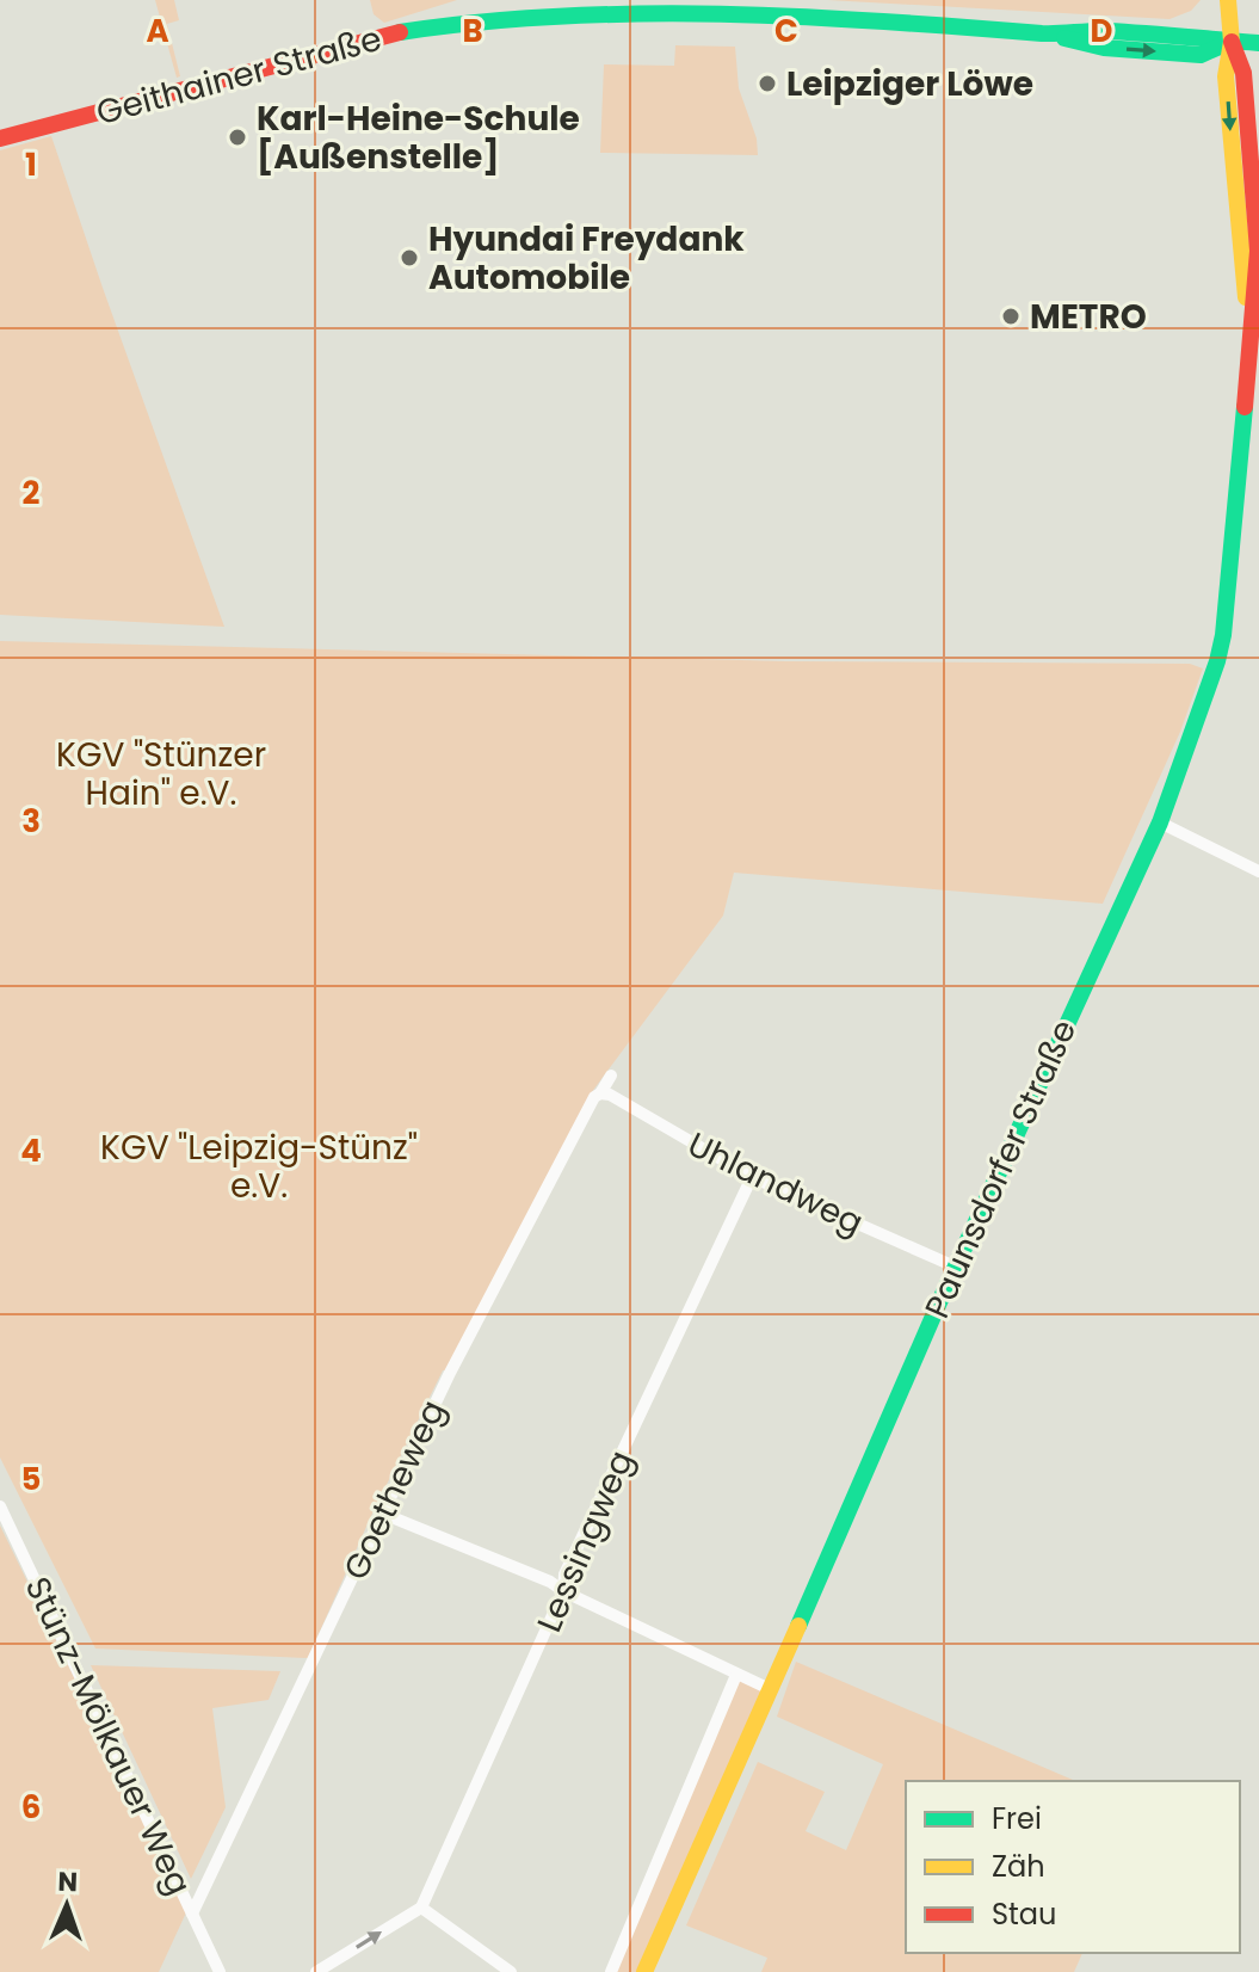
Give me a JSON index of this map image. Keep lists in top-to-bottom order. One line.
{"streets":{"main road":["Geithainer Straße","Paunsdorfer Straße"],"street":["Uhlandweg","Goetheweg","Lessingweg","Stünz-Mölkauer Weg"]},"crossings":[["Geithainer Straße","Paunsdorfer Straße"],["Paunsdorfer Straße","Uhlandweg"],["Uhlandweg","Goetheweg"],["Uhlandweg","Lessingweg"],["Goetheweg","Stünz-Mölkauer Weg"]],"parks":["KGV \"Stünzer Hain\" e.V.","KGV \"Leipzig-Stünz\" e.V."],"places":["Leipziger Löwe","Karl-Heine-Schule [Außenstelle]","Hyundai Freydank Automobile","METRO"],"legend":["Frei","Zäh","Stau"],"north":"top","grid":{"columns":["A","B","C","D"],"rows":["1","2","3","4","5","6"]}}
